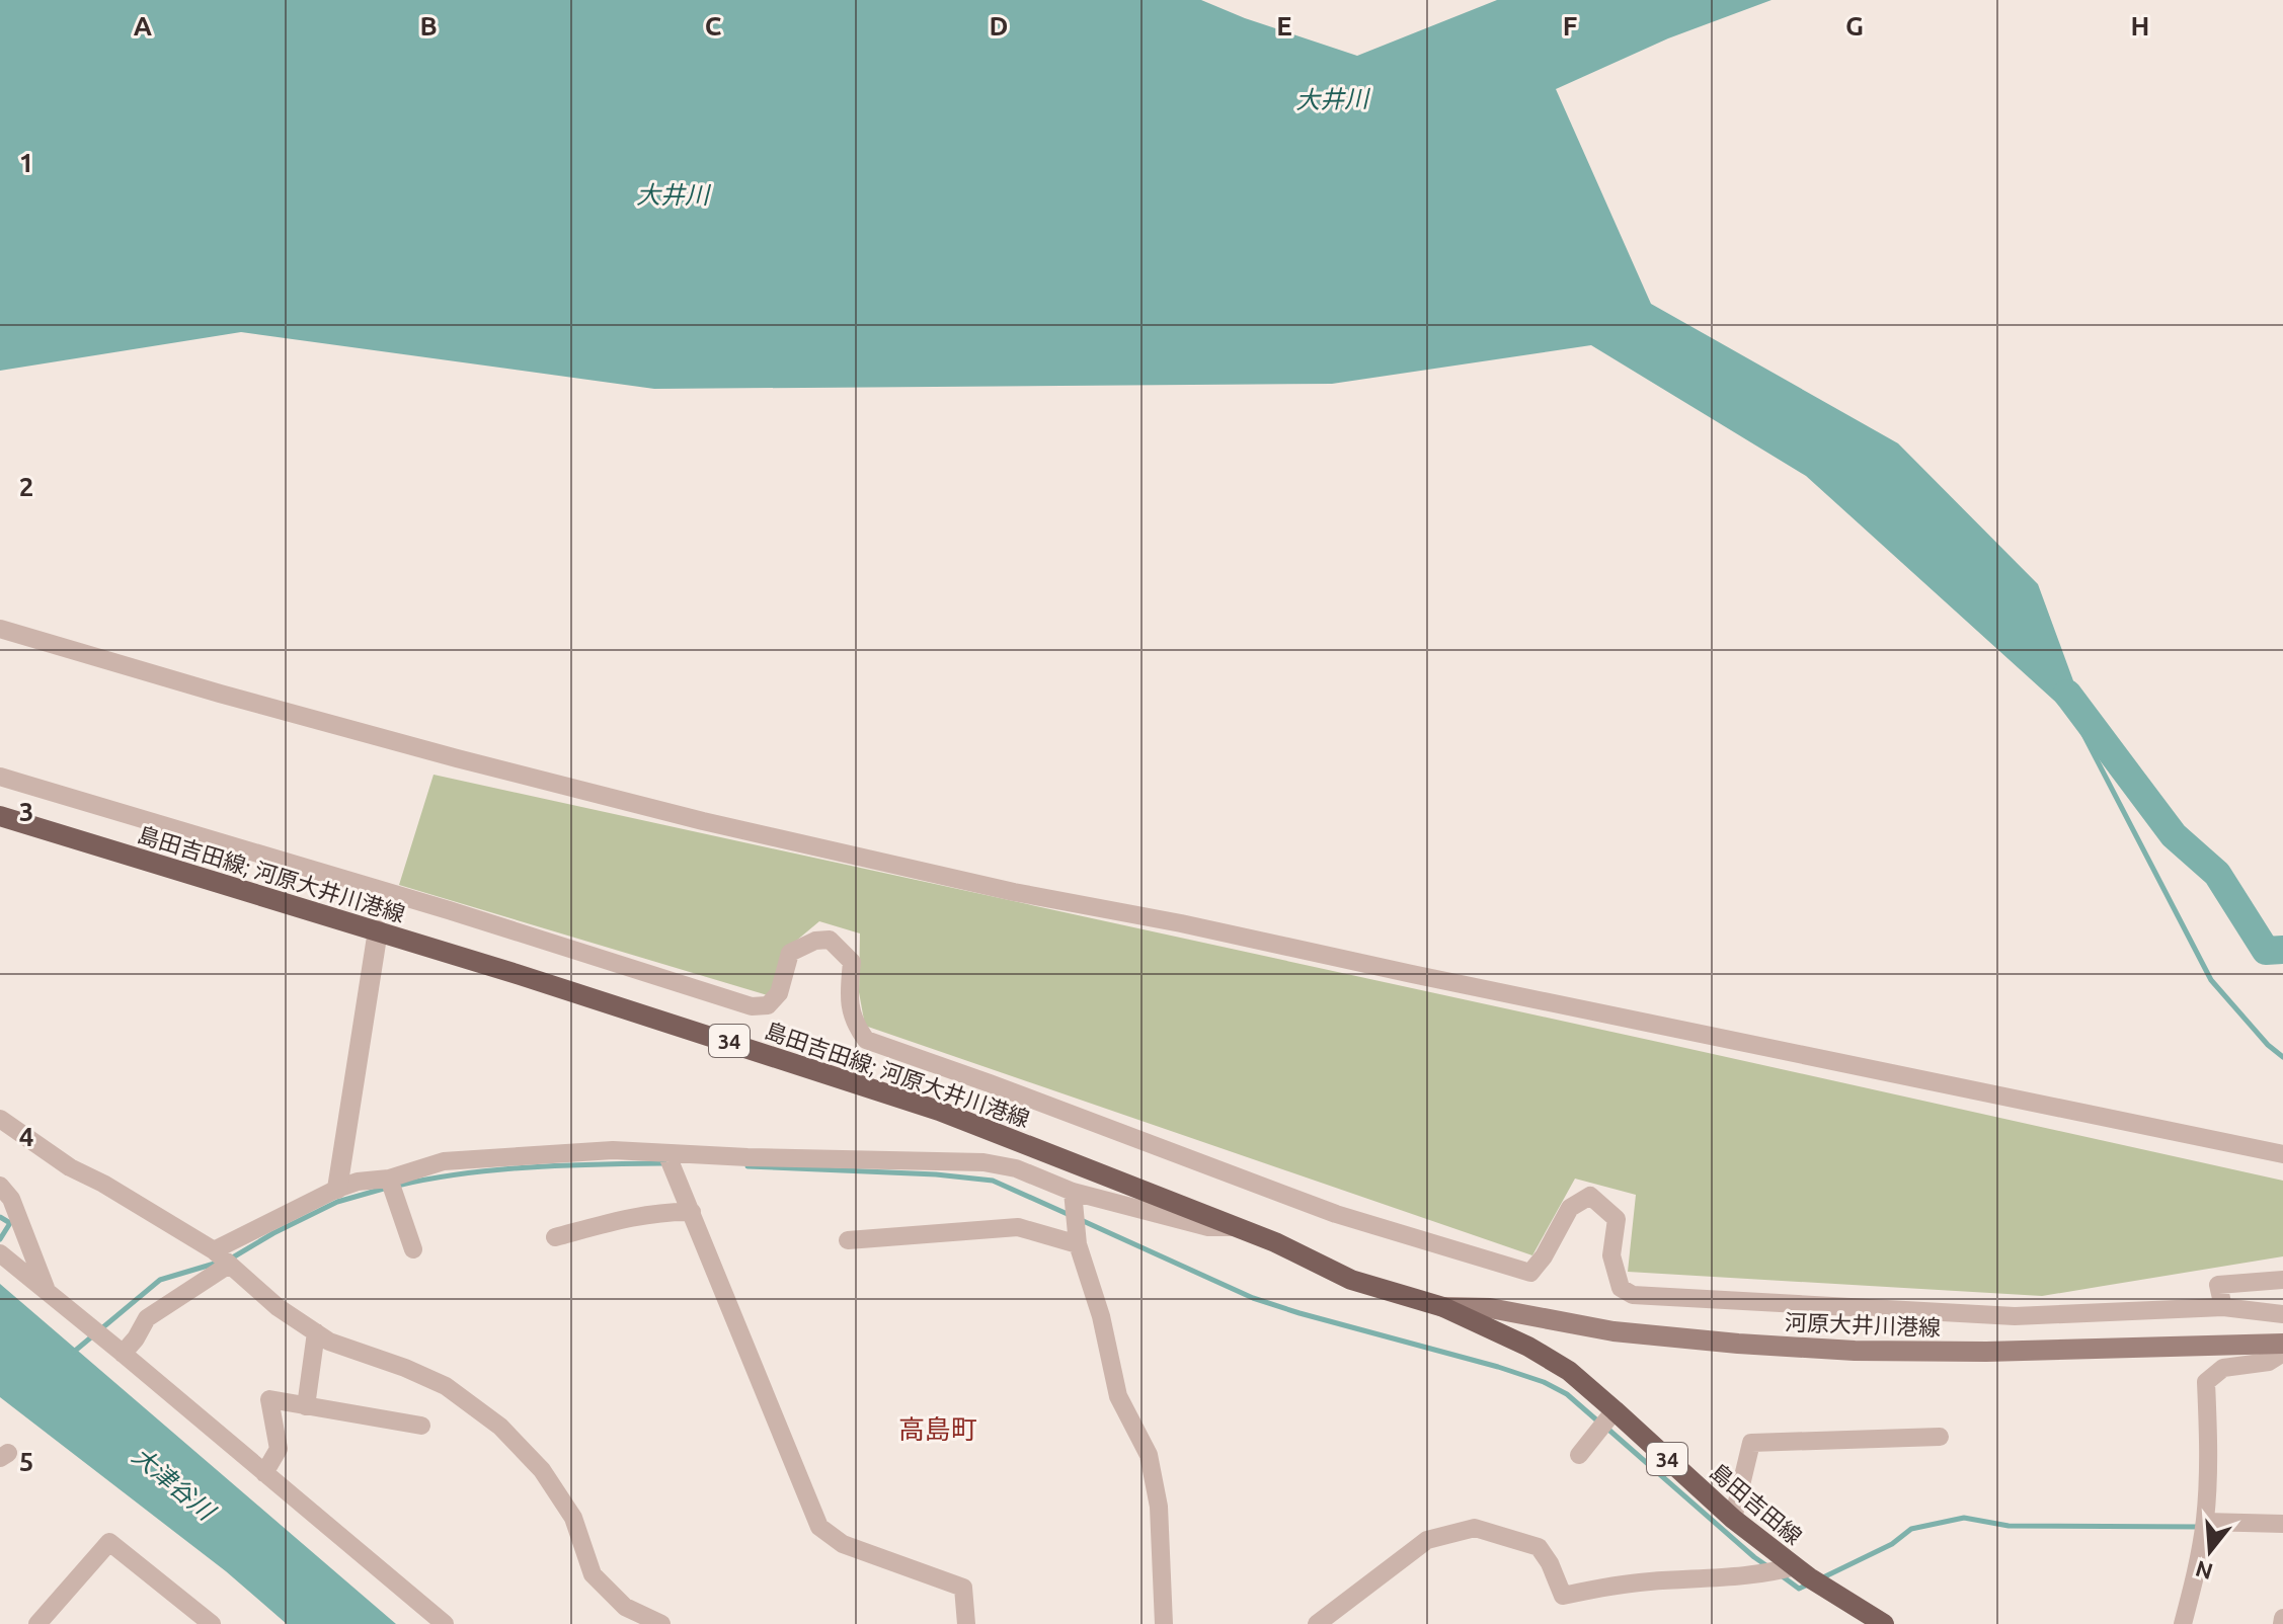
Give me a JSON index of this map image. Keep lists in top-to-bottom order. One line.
{"streets":{"main road":["島田吉田線; 河原大井川港線","34","河原大井川港線","島田吉田線"]},"crossings":[["島田吉田線; 河原大井川港線","河原大井川港線"],["島田吉田線; 河原大井川港線","島田吉田線"],["河原大井川港線","島田吉田線"]],"districts":["高島町"],"water":["大井川","大津谷川"],"north":"bottom","grid":{"columns":["A","B","C","D","E","F","G","H"],"rows":["1","2","3","4","5"]}}
